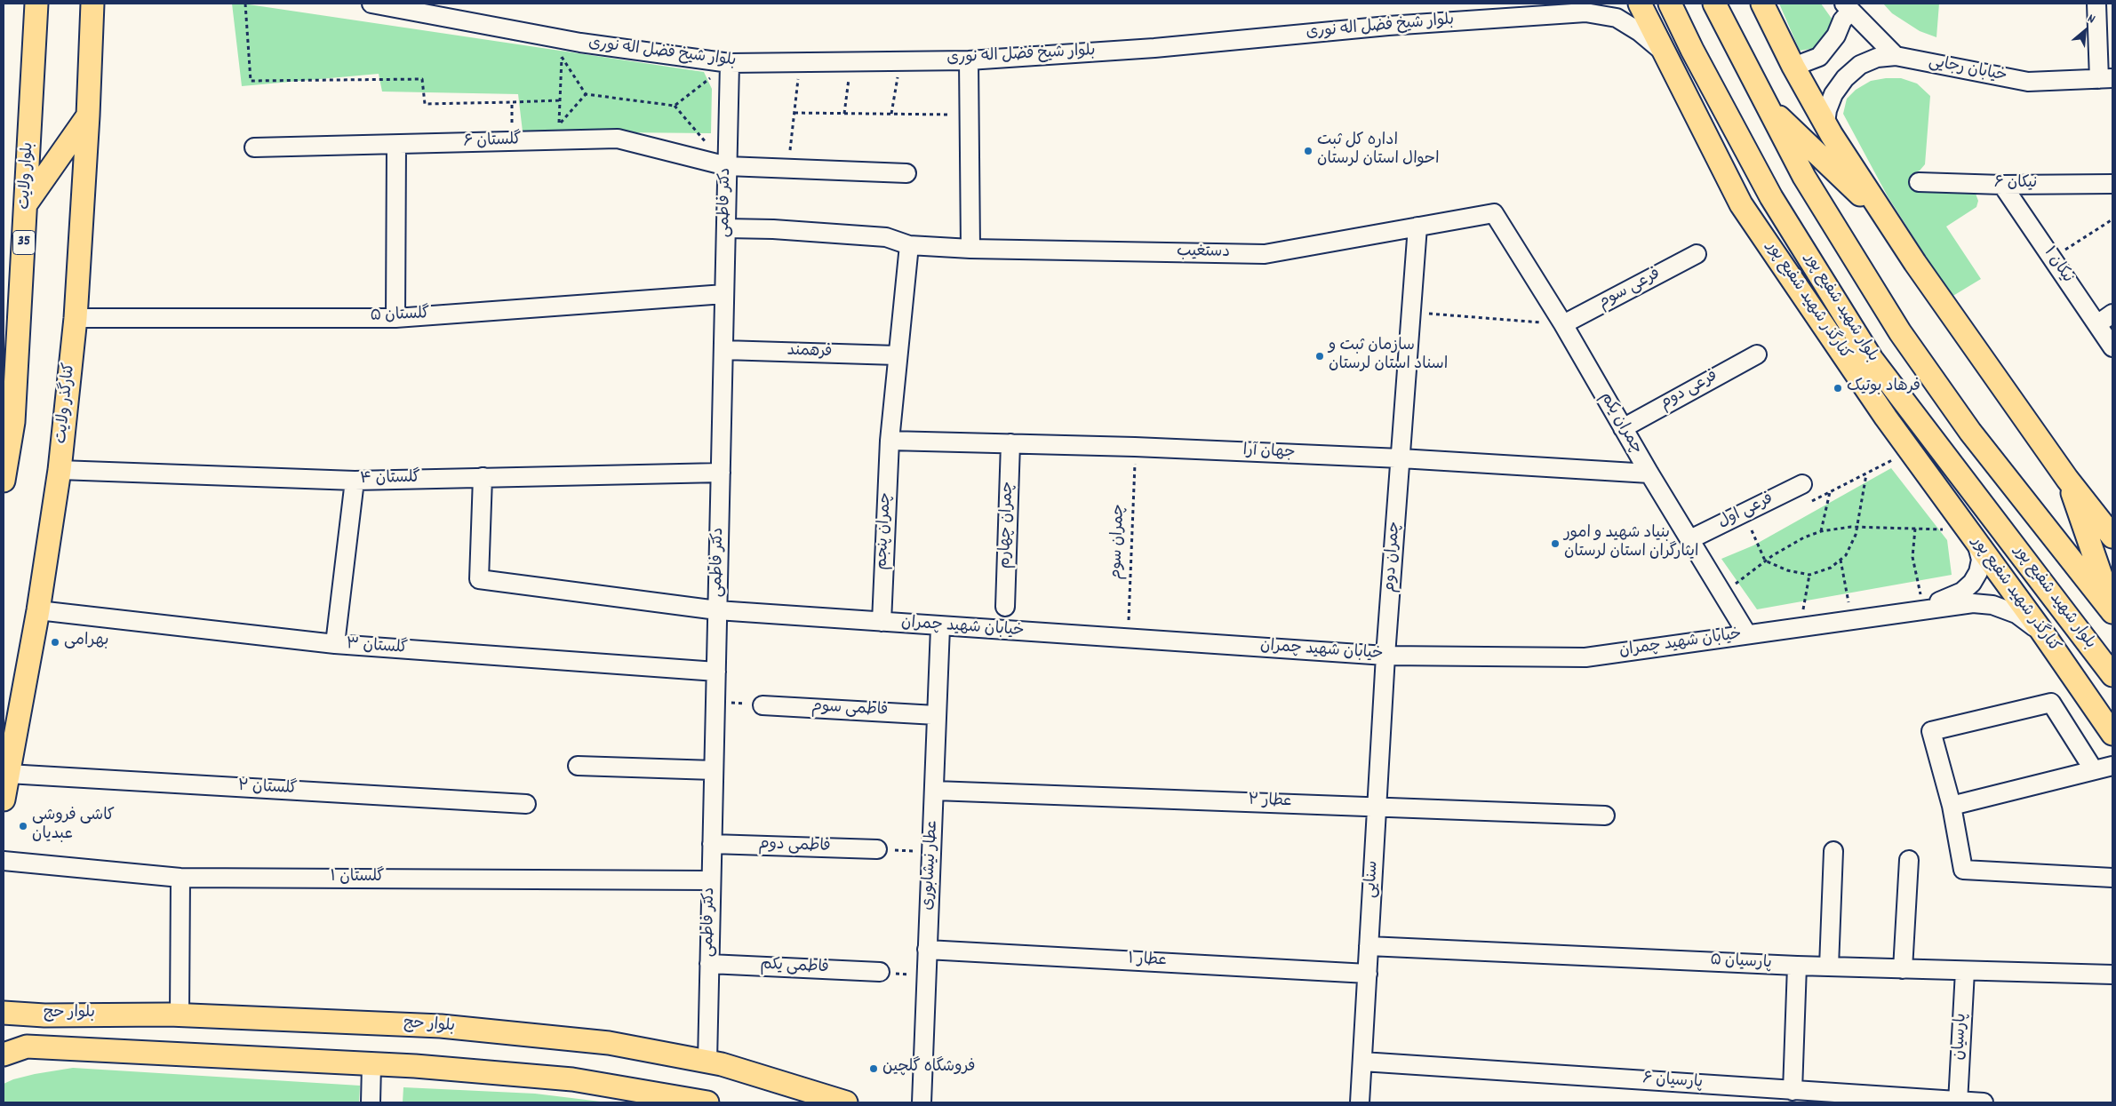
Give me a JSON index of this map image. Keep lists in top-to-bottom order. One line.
{"streets":{"main road":["بلوار ولایت","35","کنارگذر شهید شفیع پور","بلوار شهید شفیع پور","کنارگذر ولایت","بلوار حج"],"street":["بلوار شیخ فضل اله نوری","خیابان رجایی","گلستان ۶","نیکان ۶","دکتر فاطمی","دستغیب","نیکان ۱","فرعی سوم","گلستان ۵","فرهمند","فرعی دوم","چمران یکم","جهان آرا","گلستان ۴","فرعی اول","چمران چهارم","چمران پنجم","چمران دوم","خیابان شهید چمران","گلستان ۳","فاطمی سوم","گلستان ۲","عطار ۲","فاطمی دوم","عطار نیشابوری","گلستان ۱","سنایی","عطار ۱","پارسیان ۵","فاطمی یکم","پارسیان","پارسیان ۶"],"path":["چمران سوم"]},"crossings":[["بلوار شیخ فضل اله نوری","دکتر فاطمی"],["بلوار شیخ فضل اله نوری","کنارگذر شهید شفیع پور"],["گلستان ۶","دکتر فاطمی"],["نیکان ۶","نیکان ۱"],["دکتر فاطمی","دستغیب"],["دکتر فاطمی","گلستان ۵"],["دکتر فاطمی","فرهمند"],["دکتر فاطمی","گلستان ۴"],["دکتر فاطمی","خیابان شهید چمران"],["دکتر فاطمی","گلستان ۳"],["دکتر فاطمی","فاطمی دوم"],["دکتر فاطمی","گلستان ۱"],["دکتر فاطمی","فاطمی یکم"],["دکتر فاطمی","بلوار حج"],["دستغیب","چمران یکم"],["دستغیب","چمران پنجم"],["دستغیب","چمران دوم"],["فرعی سوم","چمران یکم"],["گلستان ۵","کنارگذر ولایت"],["فرهمند","چمران پنجم"],["فرعی دوم","چمران یکم"],["کنارگذر ولایت","گلستان ۴"],["کنارگذر ولایت","گلستان ۳"],["کنارگذر ولایت","گلستان ۲"],["چمران یکم","جهان آرا"],["چمران یکم","فرعی اول"],["چمران یکم","خیابان شهید چمران"],["جهان آرا","چمران چهارم"],["جهان آرا","چمران پنجم"],["جهان آرا","چمران سوم"],["جهان آرا","چمران دوم"],["گلستان ۴","خیابان شهید چمران"],["چمران پنجم","خیابان شهید چمران"],["چمران سوم","خیابان شهید چمران"],["چمران دوم","خیابان شهید چمران"],["چمران دوم","سنایی"],["خیابان شهید چمران","عطار نیشابوری"],["خیابان شهید چمران","سنایی"],["فاطمی سوم","عطار نیشابوری"],["عطار ۲","عطار نیشابوری"],["عطار ۲","سنایی"],["عطار نیشابوری","عطار ۱"],["سنایی","عطار ۱"],["سنایی","پارسیان ۵"],["سنایی","پارسیان ۶"],["پارسیان ۵","پارسیان"],["پارسیان","پارسیان ۶"]],"places":["اداره کل ثبت احوال استان لرستان","سازمان ثبت و اسناد استان لرستان","فرهاد بوتیک","بنیاد شهید و امور ایثارگران استان لرستان","بهرامی","کاشی فروشی عبدیان","فروشگاه گلچین"],"north":"top right"}
